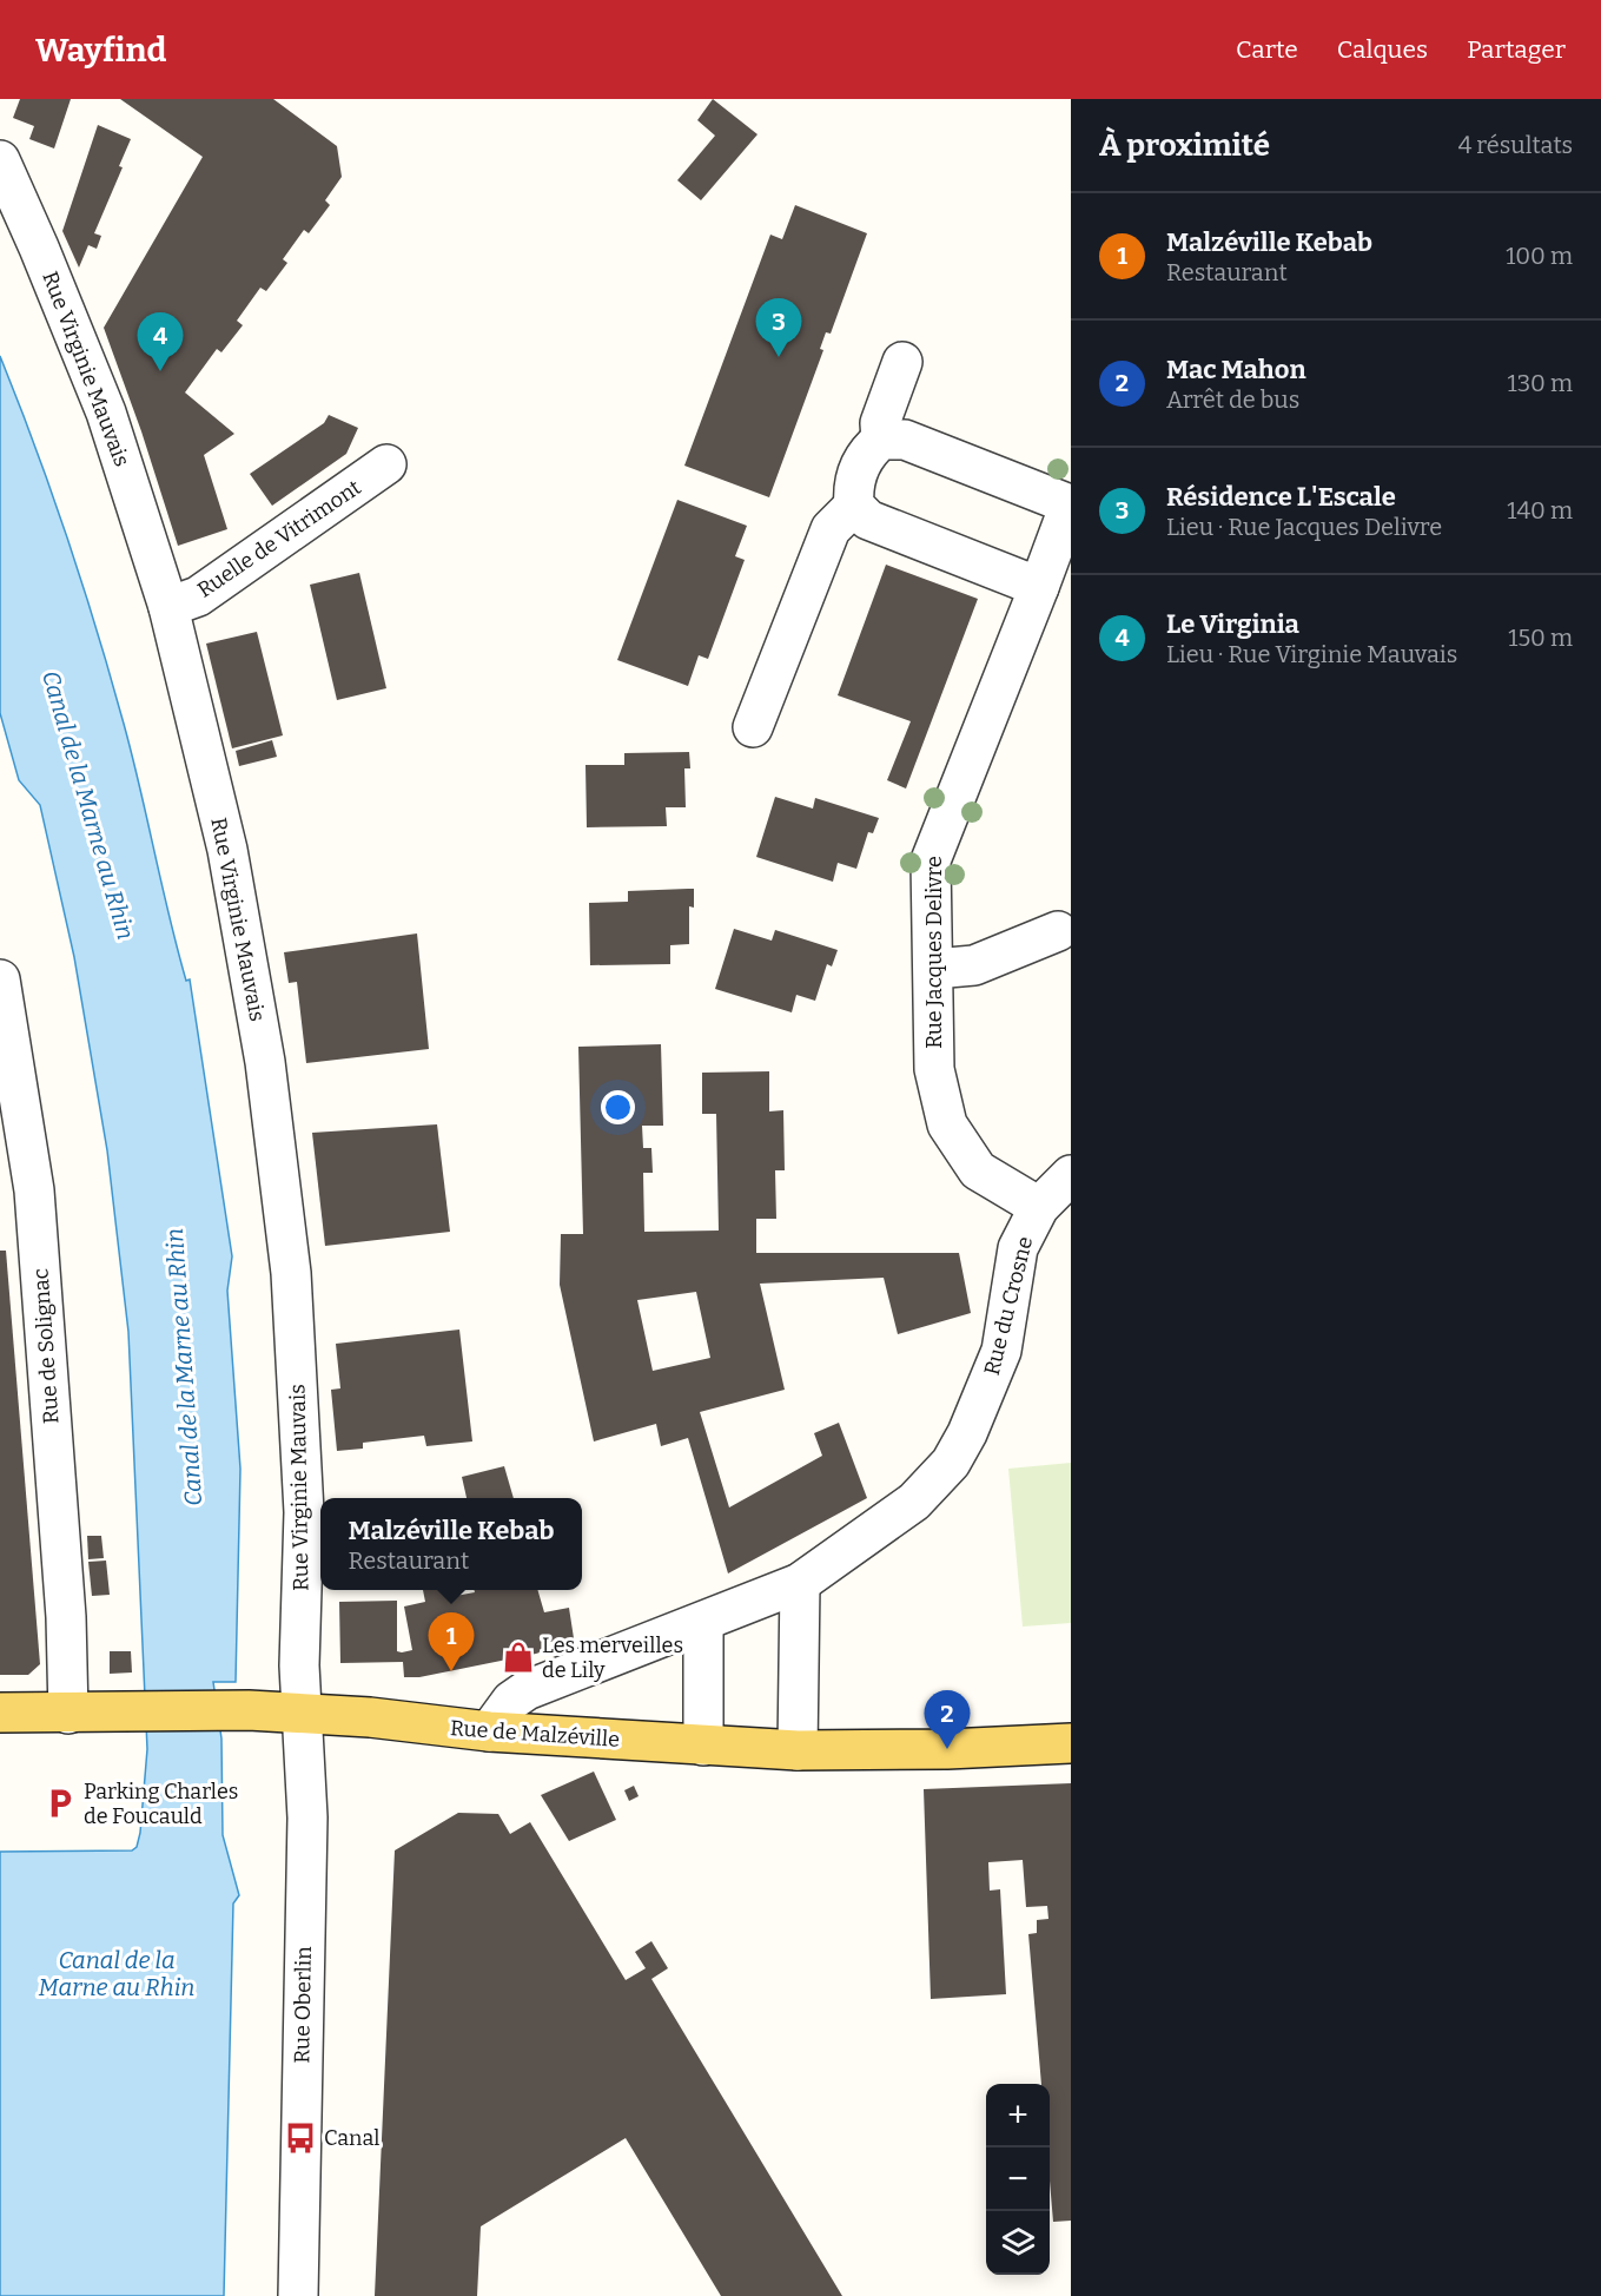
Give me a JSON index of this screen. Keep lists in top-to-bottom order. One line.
{"streets":{"main road":["Rue de Malzéville"],"street":["Rue Virginie Mauvais","Ruelle de Vitrimont","Rue Jacques Delivre","Rue du Crosne","Rue de Solignac","Rue Oberlin"]},"crossings":[["Rue Virginie Mauvais","Ruelle de Vitrimont"],["Rue Virginie Mauvais","Rue de Malzéville"],["Rue Virginie Mauvais","Rue Oberlin"],["Rue Jacques Delivre","Rue du Crosne"],["Rue du Crosne","Rue de Malzéville"],["Rue de Solignac","Rue de Malzéville"],["Rue de Malzéville","Rue Oberlin"]],"water":["Canal de la Marne au Rhin"],"places":{"shop":["Les merveilles de Lily"],"parking":["Parking Charles de Foucauld"],"bus stop":["Canal"]},"page":{"header":"Wayfind","nav":["Carte","Calques","Partager"],"heading":["À proximité","4 résultats"],"list":[{"mark":"1","name":"Malzéville Kebab","note":"Restaurant","value":"100 m"},{"mark":"2","name":"Mac Mahon","note":"Arrêt de bus","value":"130 m"},{"mark":"3","name":"Résidence L'Escale","note":"Lieu · Rue Jacques Delivre","value":"140 m"},{"mark":"4","name":"Le Virginia","note":"Lieu · Rue Virginie Mauvais","value":"150 m"}],"pins":["3","4","1","2"],"popup":["Malzéville Kebab","Restaurant"],"map_buttons":["+","−"]}}
